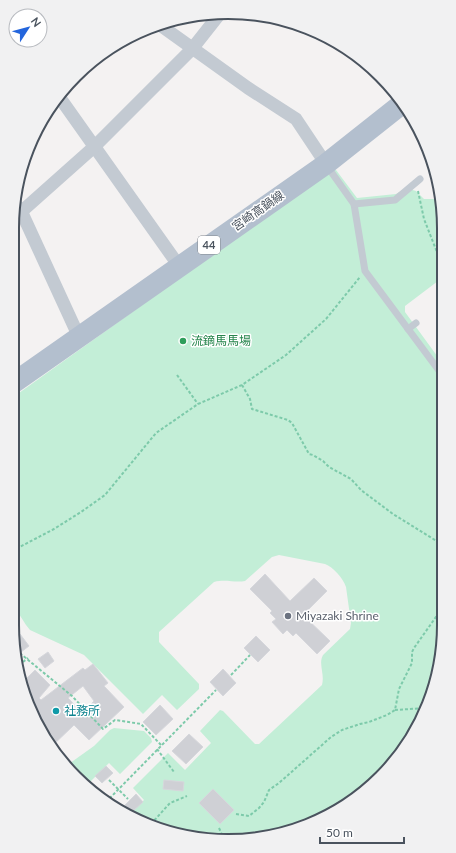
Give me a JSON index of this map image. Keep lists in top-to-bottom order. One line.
{"streets":{"main road":["宮崎高鍋線","44"]},"places":["流鏑馬馬場","Miyazaki Shrine","社務所"],"scale_bar":"50 m","north":"top right"}
